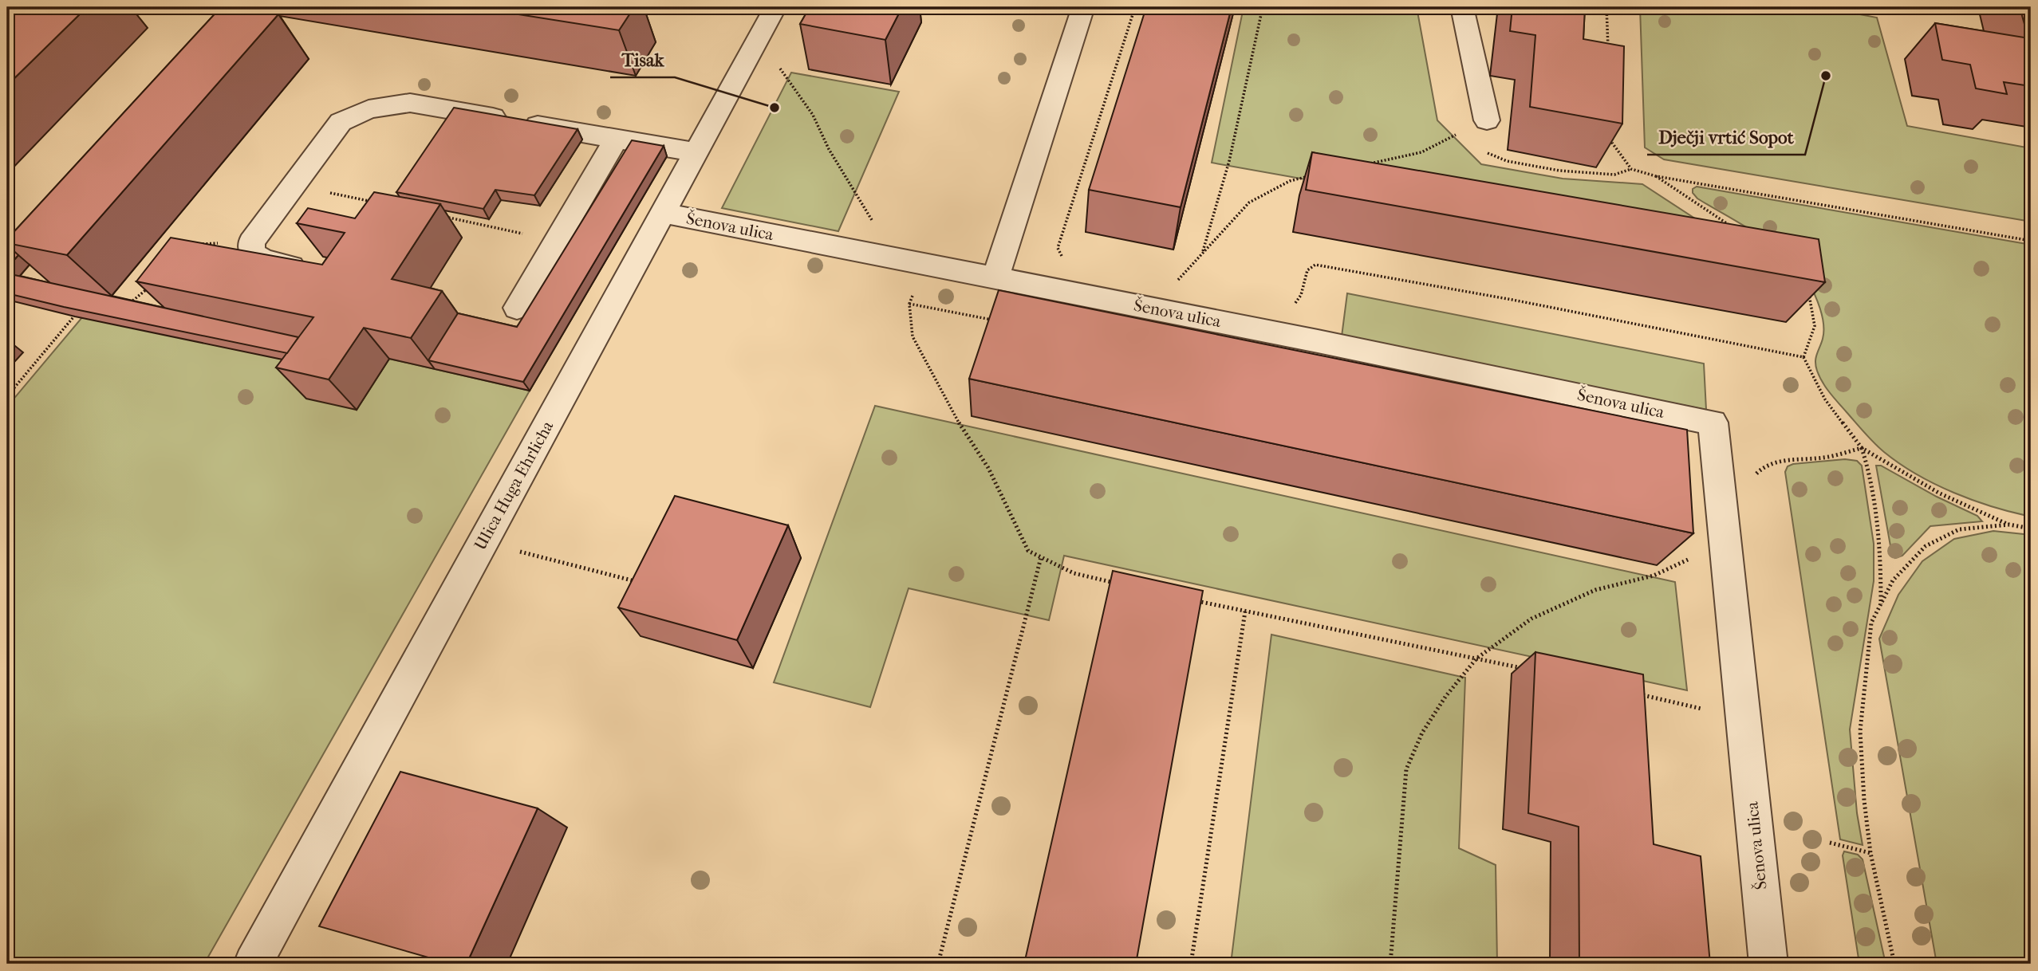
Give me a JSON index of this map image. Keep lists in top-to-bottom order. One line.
{"streets":{"street":["Šenova ulica","Ulica Huga Ehrlicha"]},"crossings":[["Šenova ulica","Ulica Huga Ehrlicha"]],"places":["Dječji vrtić Sopot","Tisak"]}
